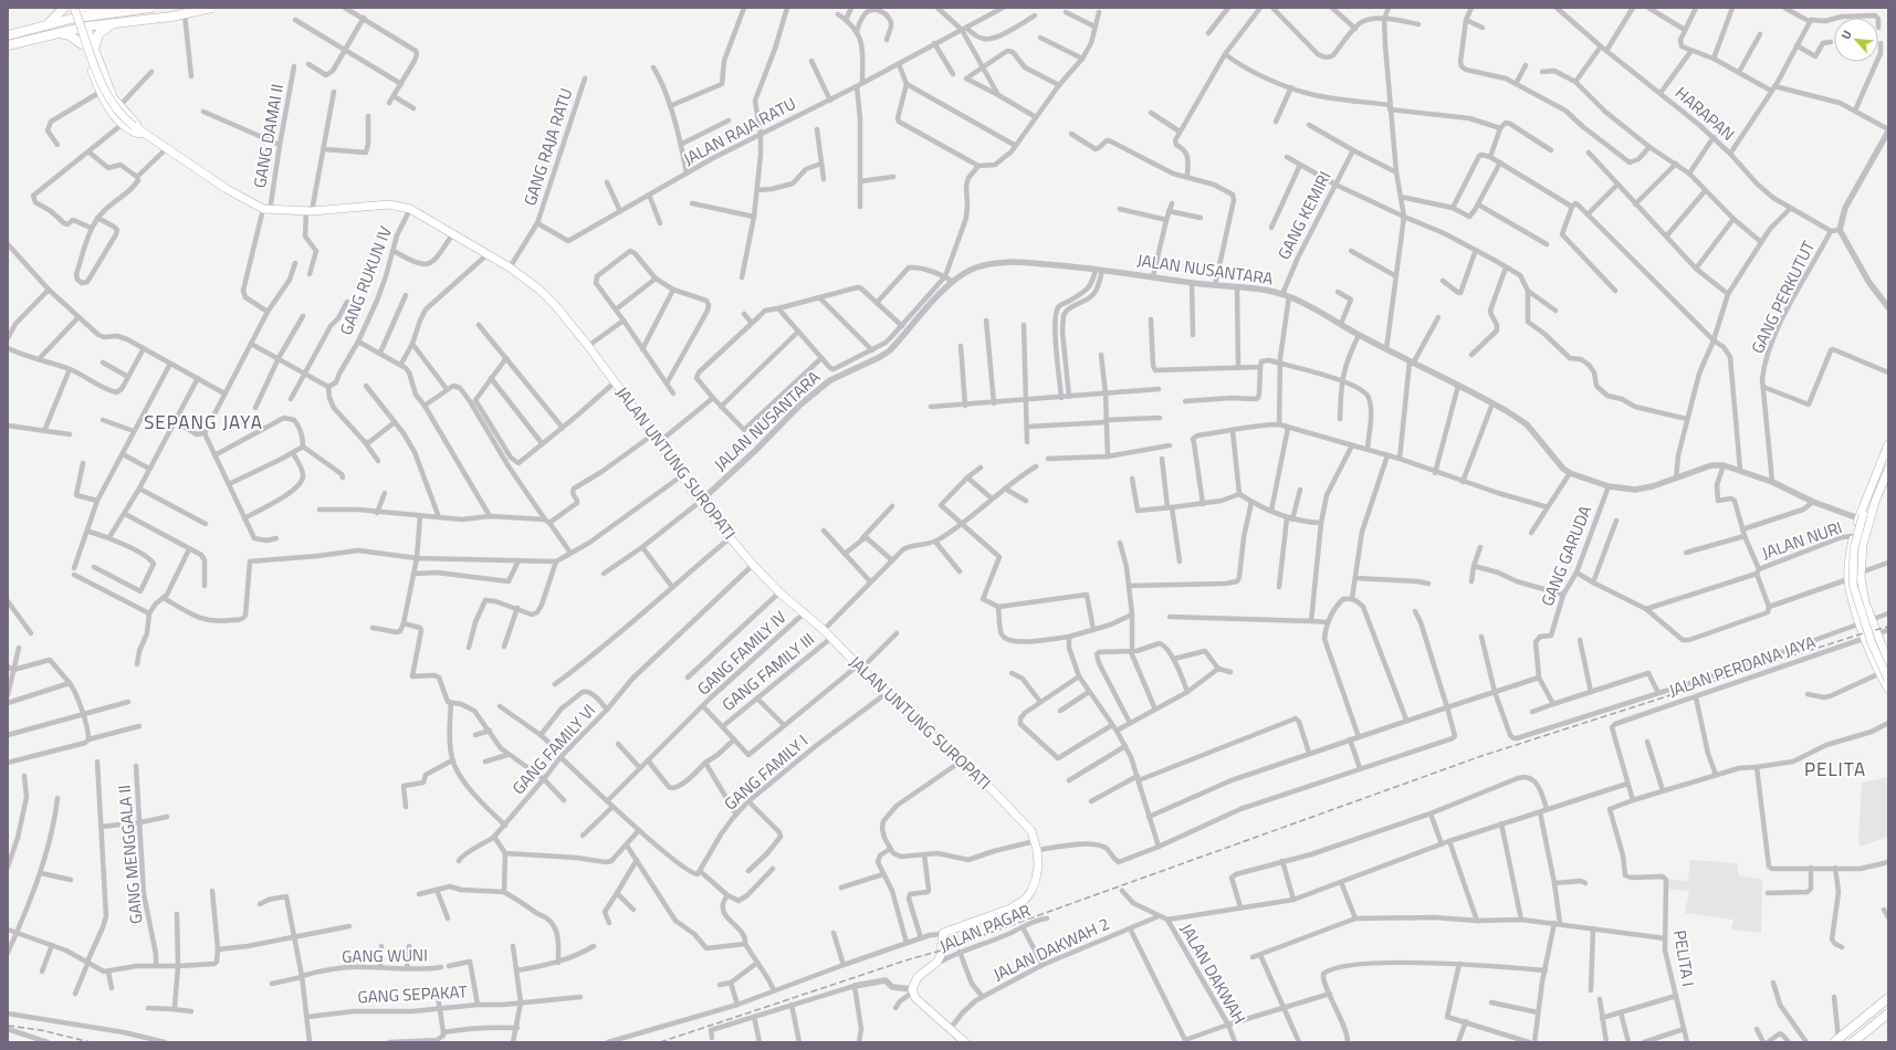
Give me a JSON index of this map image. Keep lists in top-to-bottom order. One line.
{"streets":{"main road":["JALAN UNTUNG SUROPATI"],"street":["HARAPAN","JALAN RAJA RATU","GANG DAMAI II","GANG RAJA RATU","GANG KEMIRI","JALAN NUSANTARA","GANG RUKUN IV","GANG PERKUTUT","JALAN NURI","GANG GARUDA","GANG FAMILY IV","JALAN PERDANA JAYA","GANG FAMILY III","GANG FAMILY VI","GANG FAMILY I","GANG MENGGALA II","JALAN PAGAR","JALAN DAKWAH 2","GANG WUNI","PELITA I","JALAN DAKWAH","GANG SEPAKAT"]},"crossings":[["HARAPAN","GANG PERKUTUT"],["JALAN RAJA RATU","GANG RAJA RATU"],["GANG DAMAI II","JALAN UNTUNG SUROPATI"],["GANG KEMIRI","JALAN NUSANTARA"],["JALAN NUSANTARA","GANG PERKUTUT"],["JALAN NUSANTARA","JALAN UNTUNG SUROPATI"],["JALAN NUSANTARA","GANG GARUDA"],["GANG RUKUN IV","JALAN UNTUNG SUROPATI"],["JALAN UNTUNG SUROPATI","GANG FAMILY IV"],["JALAN UNTUNG SUROPATI","GANG FAMILY III"],["JALAN UNTUNG SUROPATI","GANG FAMILY VI"],["JALAN UNTUNG SUROPATI","GANG FAMILY I"],["GANG WUNI","GANG SEPAKAT"]],"districts":["SEPANG JAYA","PELITA"],"north":"top left"}
